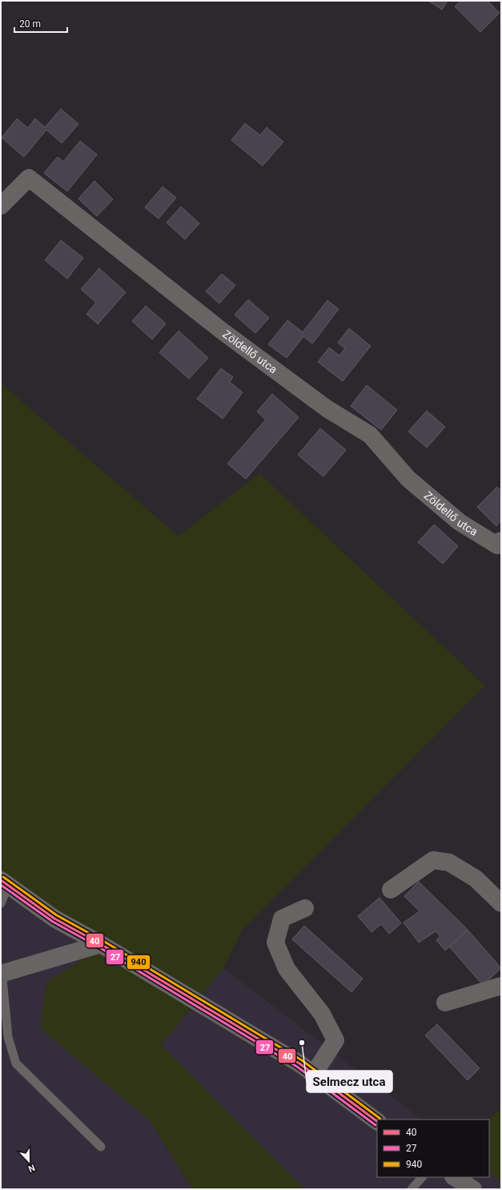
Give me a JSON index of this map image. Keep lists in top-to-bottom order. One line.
{"streets":{"street":["Zöldellő utca"]},"places":["Selmecz utca"],"lines":["transit line 940","transit line 40","transit line 27"],"legend":["40","27","940"],"scale_bar":"20 m","north":"bottom"}
